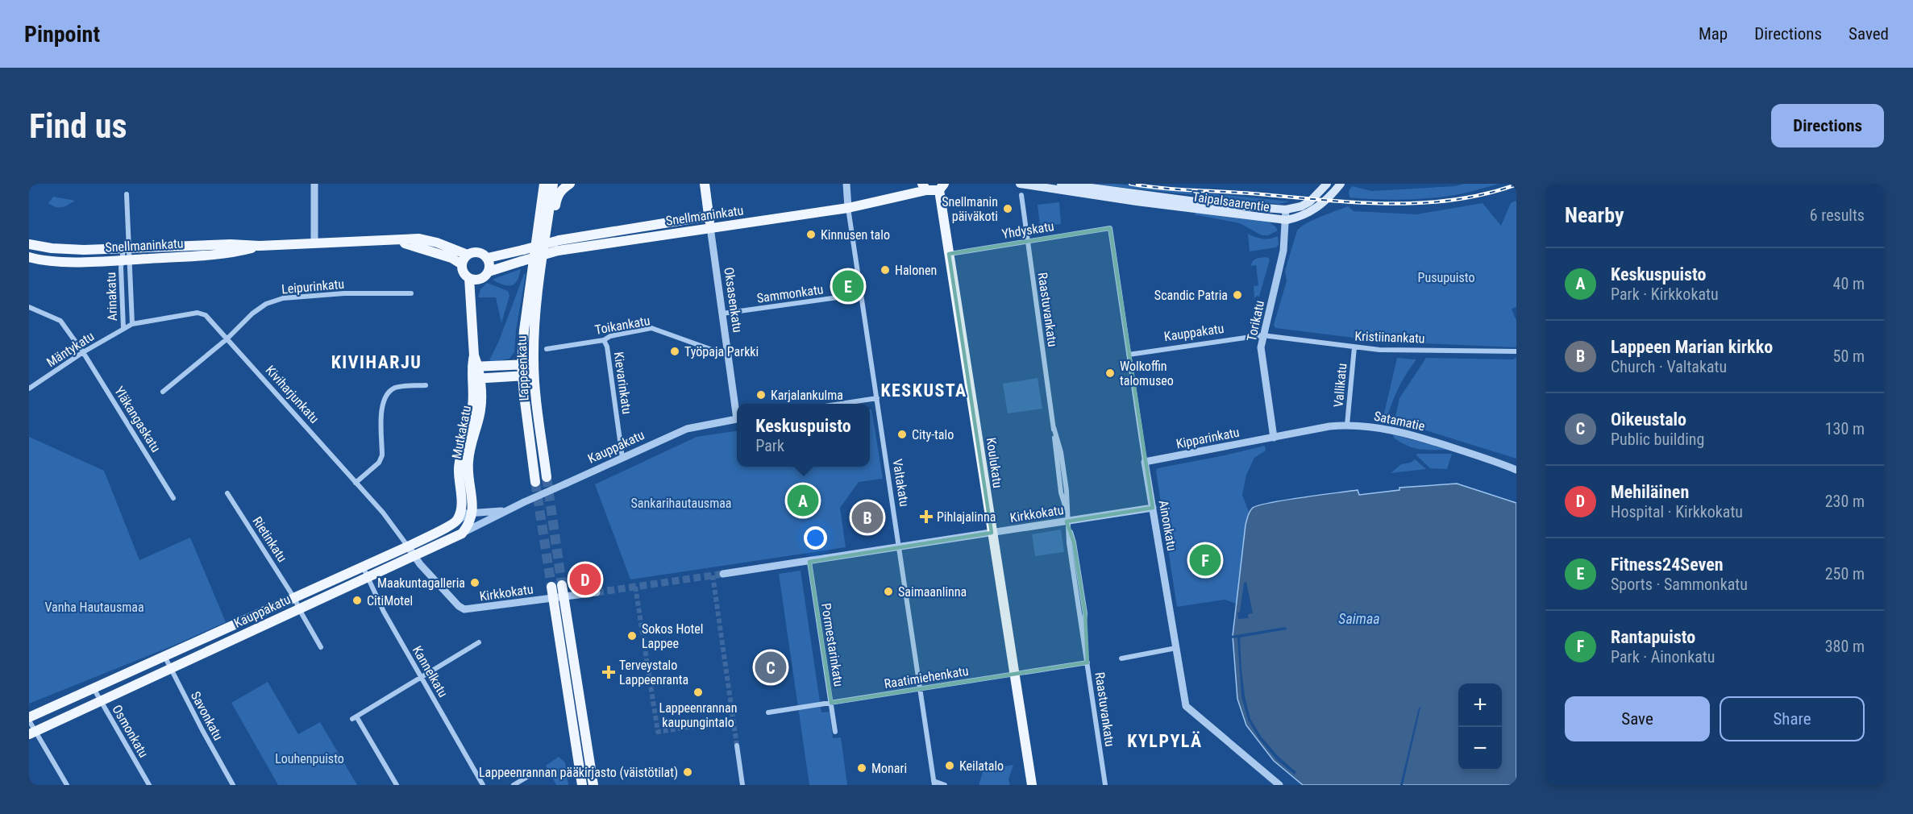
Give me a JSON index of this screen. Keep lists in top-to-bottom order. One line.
{"streets":{"main road":["Taipalsaarentie","Snellmaninkatu","Oksasenkatu","Kauppakatu","Lappeenkatu","Mutkakatu","Koulukatu"],"street":["Yhdyskatu","Leipurinkatu","Sammonkatu","Arinakatu","Raastuvankatu","Torikatu","Toikankatu","Kristiinankatu","Mäntykatu","Kievarinkatu","Vallikatu","Kiviharjunkatu","Yläkangaskatu","Satamatie","Kipparinkatu","Valtakatu","Kirkkokatu","Ainonkatu","Rietinkatu","Pormestarinkatu","Kannelkatu","Raatimiehenkatu","Savonkatu","Osmonkatu"]},"crossings":[["Taipalsaarentie","Torikatu"],["Snellmaninkatu","Arinakatu"],["Snellmaninkatu","Oksasenkatu"],["Snellmaninkatu","Mutkakatu"],["Snellmaninkatu","Koulukatu"],["Snellmaninkatu","Valtakatu"],["Yhdyskatu","Raastuvankatu"],["Yhdyskatu","Koulukatu"],["Yhdyskatu","Ainonkatu"],["Leipurinkatu","Kiviharjunkatu"],["Sammonkatu","Oksasenkatu"],["Sammonkatu","Valtakatu"],["Arinakatu","Mäntykatu"],["Arinakatu","Kiviharjunkatu"],["Oksasenkatu","Toikankatu"],["Raastuvankatu","Kirkkokatu"],["Raastuvankatu","Raatimiehenkatu"],["Torikatu","Kauppakatu"],["Torikatu","Kristiinankatu"],["Torikatu","Satamatie"],["Torikatu","Kipparinkatu"],["Toikankatu","Kievarinkatu"],["Kauppakatu","Kristiinankatu"],["Kauppakatu","Kievarinkatu"],["Kauppakatu","Kiviharjunkatu"],["Kauppakatu","Mutkakatu"],["Kauppakatu","Kirkkokatu"],["Kauppakatu","Ainonkatu"],["Kauppakatu","Rietinkatu"],["Kauppakatu","Kannelkatu"],["Kauppakatu","Savonkatu"],["Kauppakatu","Osmonkatu"],["Kristiinankatu","Vallikatu"],["Mäntykatu","Kiviharjunkatu"],["Mäntykatu","Yläkangaskatu"],["Vallikatu","Satamatie"],["Kiviharjunkatu","Kirkkokatu"],["Satamatie","Kipparinkatu"],["Kipparinkatu","Ainonkatu"],["Koulukatu","Kirkkokatu"],["Koulukatu","Raatimiehenkatu"],["Valtakatu","Kirkkokatu"],["Valtakatu","Raatimiehenkatu"],["Kirkkokatu","Ainonkatu"],["Kirkkokatu","Pormestarinkatu"],["Pormestarinkatu","Raatimiehenkatu"]],"districts":["KIVIHARJU","KESKUSTA","KYLPYLÄ"],"water":["Saimaa"],"parks":["Pusupuisto","Sankarihautausmaa","Vanha Hautausmaa","Louhenpuisto"],"places":{"other":["Snellmanin päiväkoti","Kinnusen talo","Halonen","Scandic Patria","Työpaja Parkki","Wolkoffin talomuseo","Karjalankulma","City-talo","Maakuntagalleria","Saimaanlinna","CitiMotel","Sokos Hotel Lappee","Lappeenrannan kaupungintalo","Keilatalo","Monari","Lappeenrannan pääkirjasto (väistötilat)"],"health":["Pihlajalinna","Terveystalo Lappeenranta"]},"page":{"header":"Pinpoint","nav":["Map","Directions","Saved"],"buttons":["Directions",["Save","Share"]],"title":"Find us","heading":["Nearby","6 results"],"list":[{"mark":"A","name":"Keskuspuisto","note":"Park · Kirkkokatu","value":"40 m"},{"mark":"B","name":"Lappeen Marian kirkko","note":"Church · Valtakatu","value":"50 m"},{"mark":"C","name":"Oikeustalo","note":"Public building","value":"130 m"},{"mark":"D","name":"Mehiläinen","note":"Hospital · Kirkkokatu","value":"230 m"},{"mark":"E","name":"Fitness24Seven","note":"Sports · Sammonkatu","value":"250 m"},{"mark":"F","name":"Rantapuisto","note":"Park · Ainonkatu","value":"380 m"}],"pins":["E","A","B","F","D","C"],"popup":["Keskuspuisto","Park"],"map_buttons":["+","−"]}}
